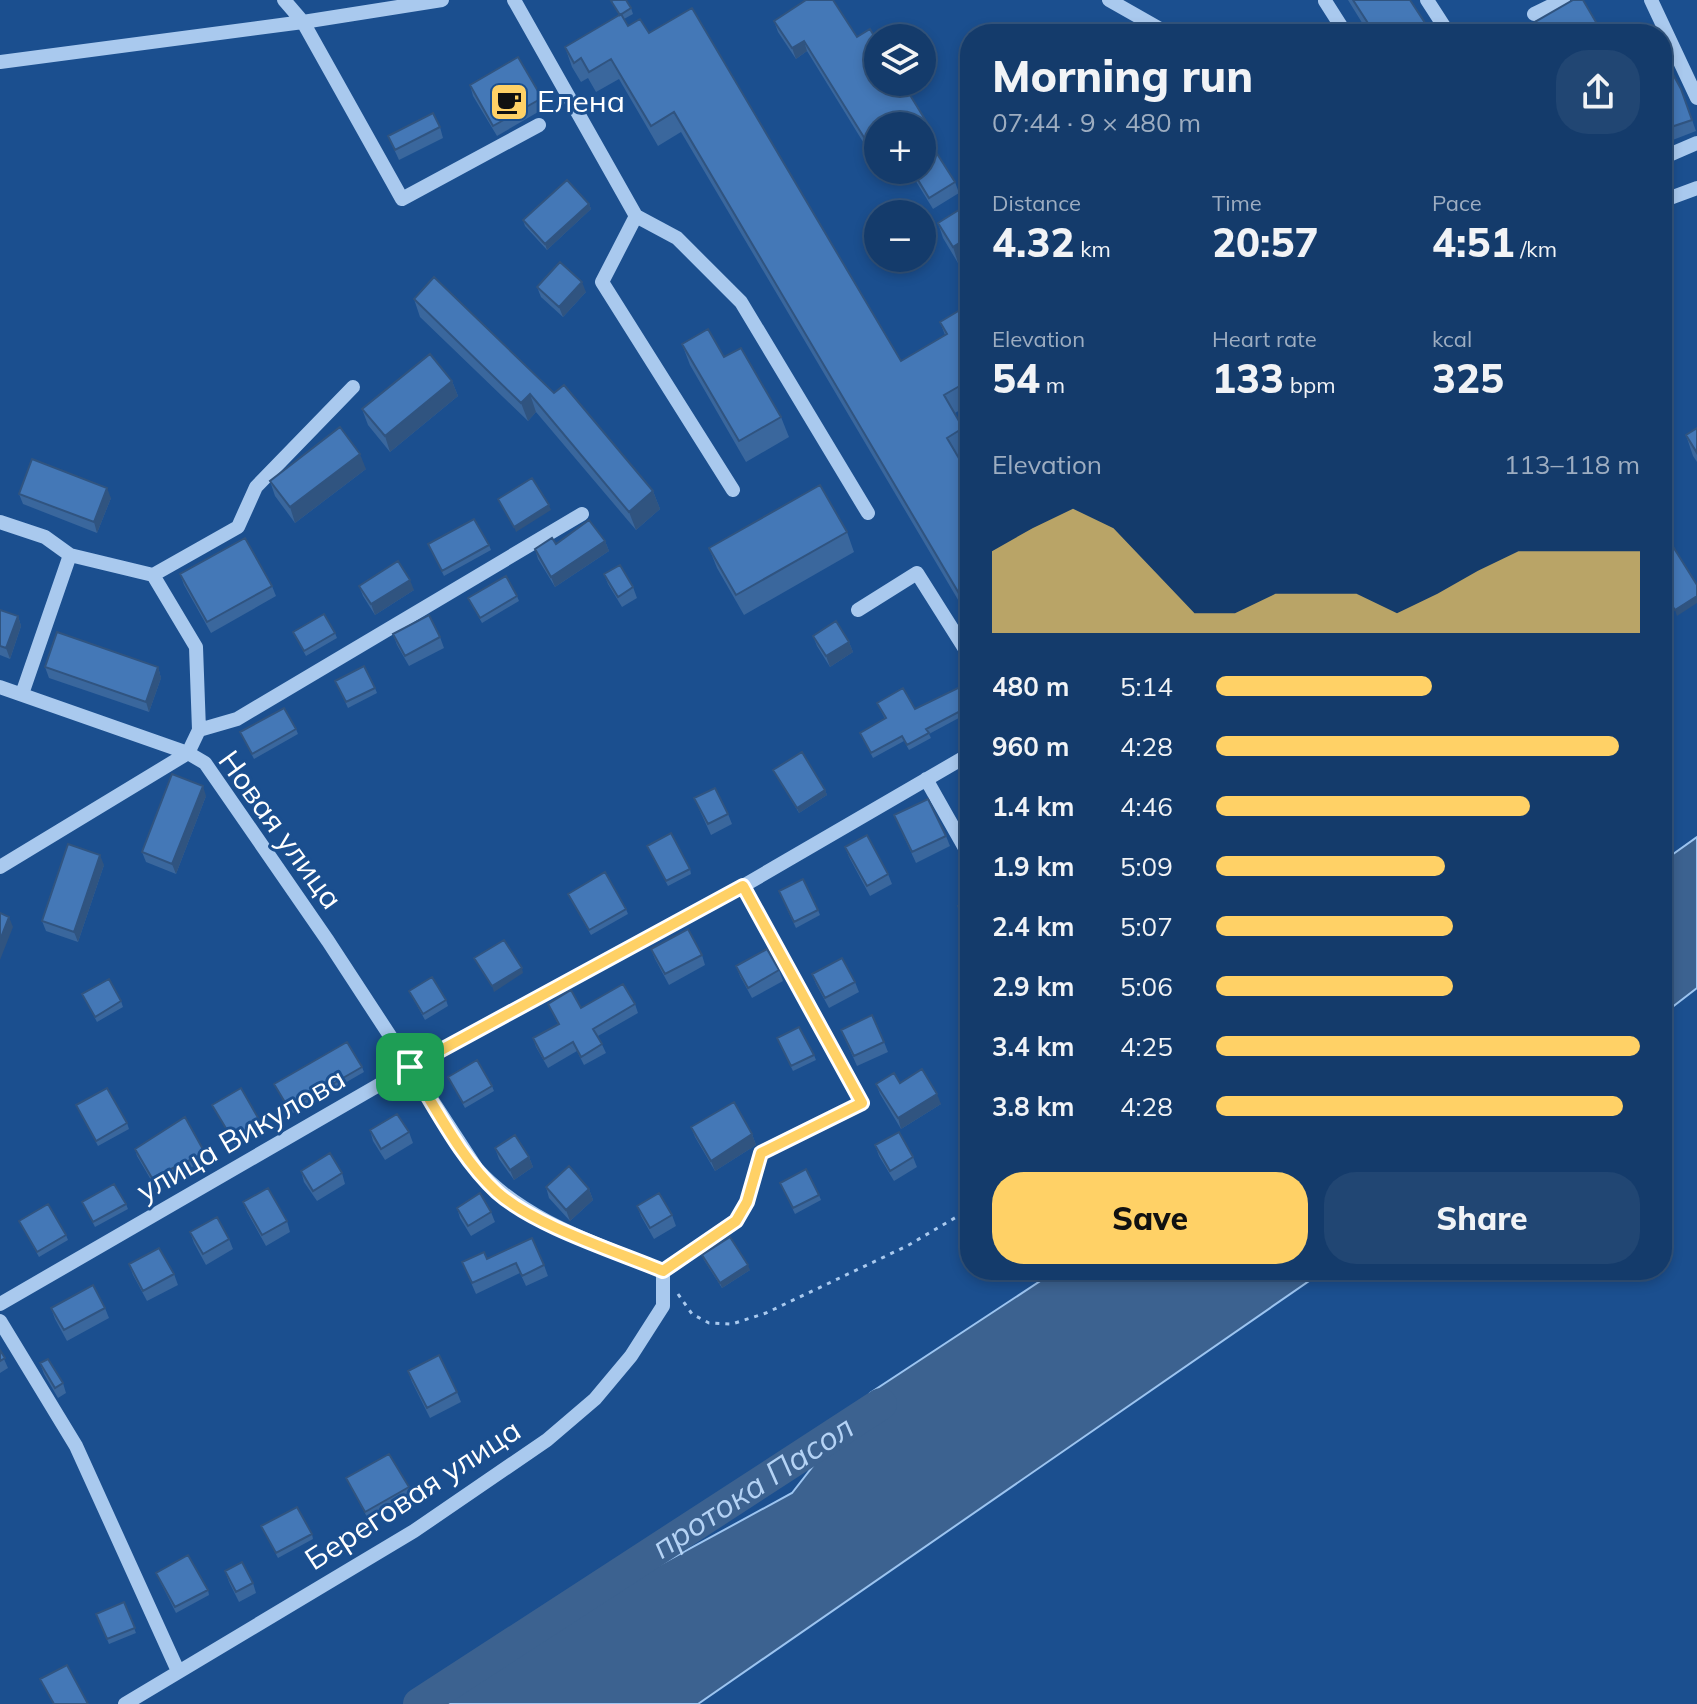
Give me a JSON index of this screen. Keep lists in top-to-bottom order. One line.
{"streets":{"street":["Новая улица","улица Викулова","Береговая улица"]},"crossings":[["Новая улица","улица Викулова"],["Новая улица","Береговая улица"]],"water":["протока Пасол"],"places":{"cafe":["Елена"]},"page":{"map_buttons":["+","−"],"heading":["Morning run","07:44 · 9 × 480 m"],"stats":[["Distance","4.32 km"],["Time","20:57"],["Pace","4:51 /km"],["Elevation","54 m"],["Heart rate","133 bpm"],["kcal","325"]],"chart":["Elevation","113–118 m"],"list":[{"name":"480 m","note":"5:14"},{"name":"960 m","note":"4:28"},{"name":"1.4 km","note":"4:46"},{"name":"1.9 km","note":"5:09"},{"name":"2.4 km","note":"5:07"},{"name":"2.9 km","note":"5:06"},{"name":"3.4 km","note":"4:25"},{"name":"3.8 km","note":"4:28"}],"buttons":["Save","Share"]}}
